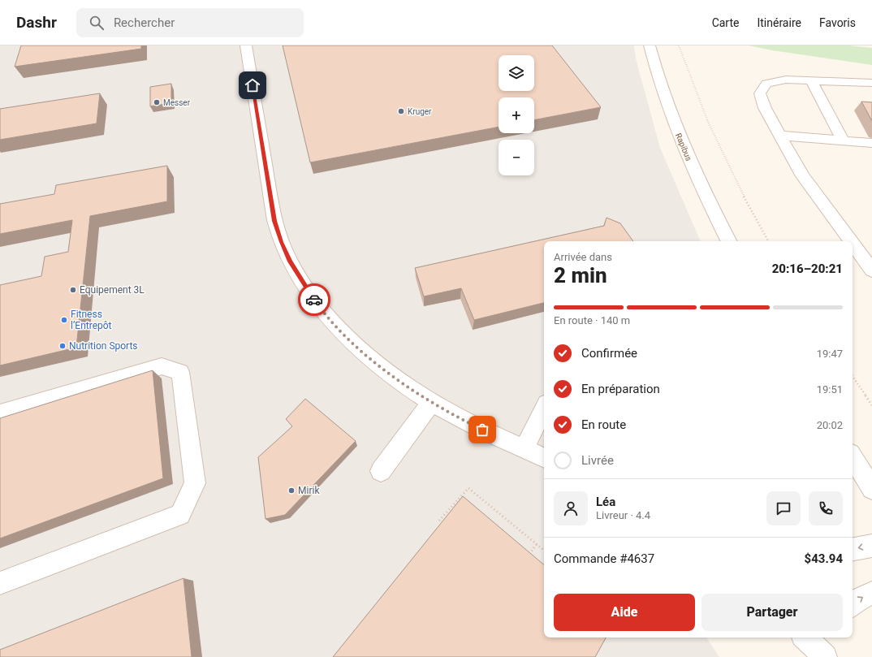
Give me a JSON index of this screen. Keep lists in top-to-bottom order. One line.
{"streets":{"street":["Rapibus"]},"places":["Messer","Kruger","Equipement 3L","Fitness l’Entrepôt","Nutrition Sports","Mirik"],"page":{"header":"Dashr","search":"Rechercher","nav":["Carte","Itinéraire","Favoris"],"map_buttons":["+","−"],"heading":["2 min","Arrivée dans","20:16–20:21"],"panel":["Léa","Livreur · 4.4","Commande #4637","$43.94"],"bar":"En route · 140 m","list":[["Confirmée","19:47"],["En préparation","19:51"],["En route","20:02"],"Livrée"],"buttons":["Aide","Partager"]}}
